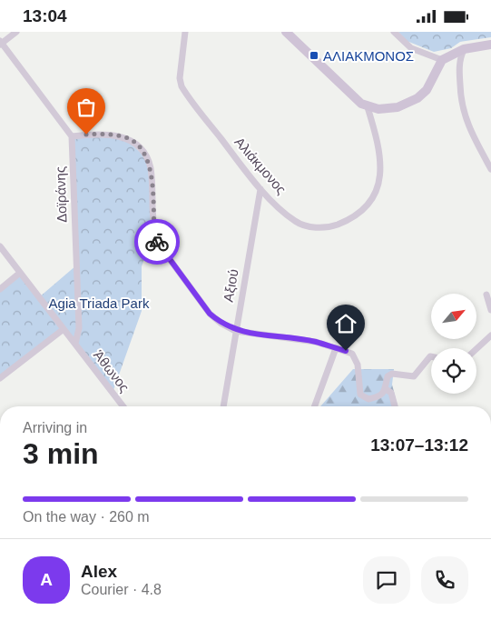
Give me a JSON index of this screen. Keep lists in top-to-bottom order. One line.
{"streets":{"street":["Αλιάκμονος","Δοϊράνης","Αξιού","Άθωνος"]},"crossings":[["Αλιάκμονος","Αξιού"],["Δοϊράνης","Άθωνος"]],"parks":["Agia Triada Park"],"places":{"transit":["ΑΛΙΑΚΜΟΝΟΣ"]},"north":"top right","page":{"status":"13:04","heading":["3 min","Arriving in","13:07–13:12"],"panel":["Alex","Courier · 4.8"],"bar":"On the way · 260 m","round":"A"}}
